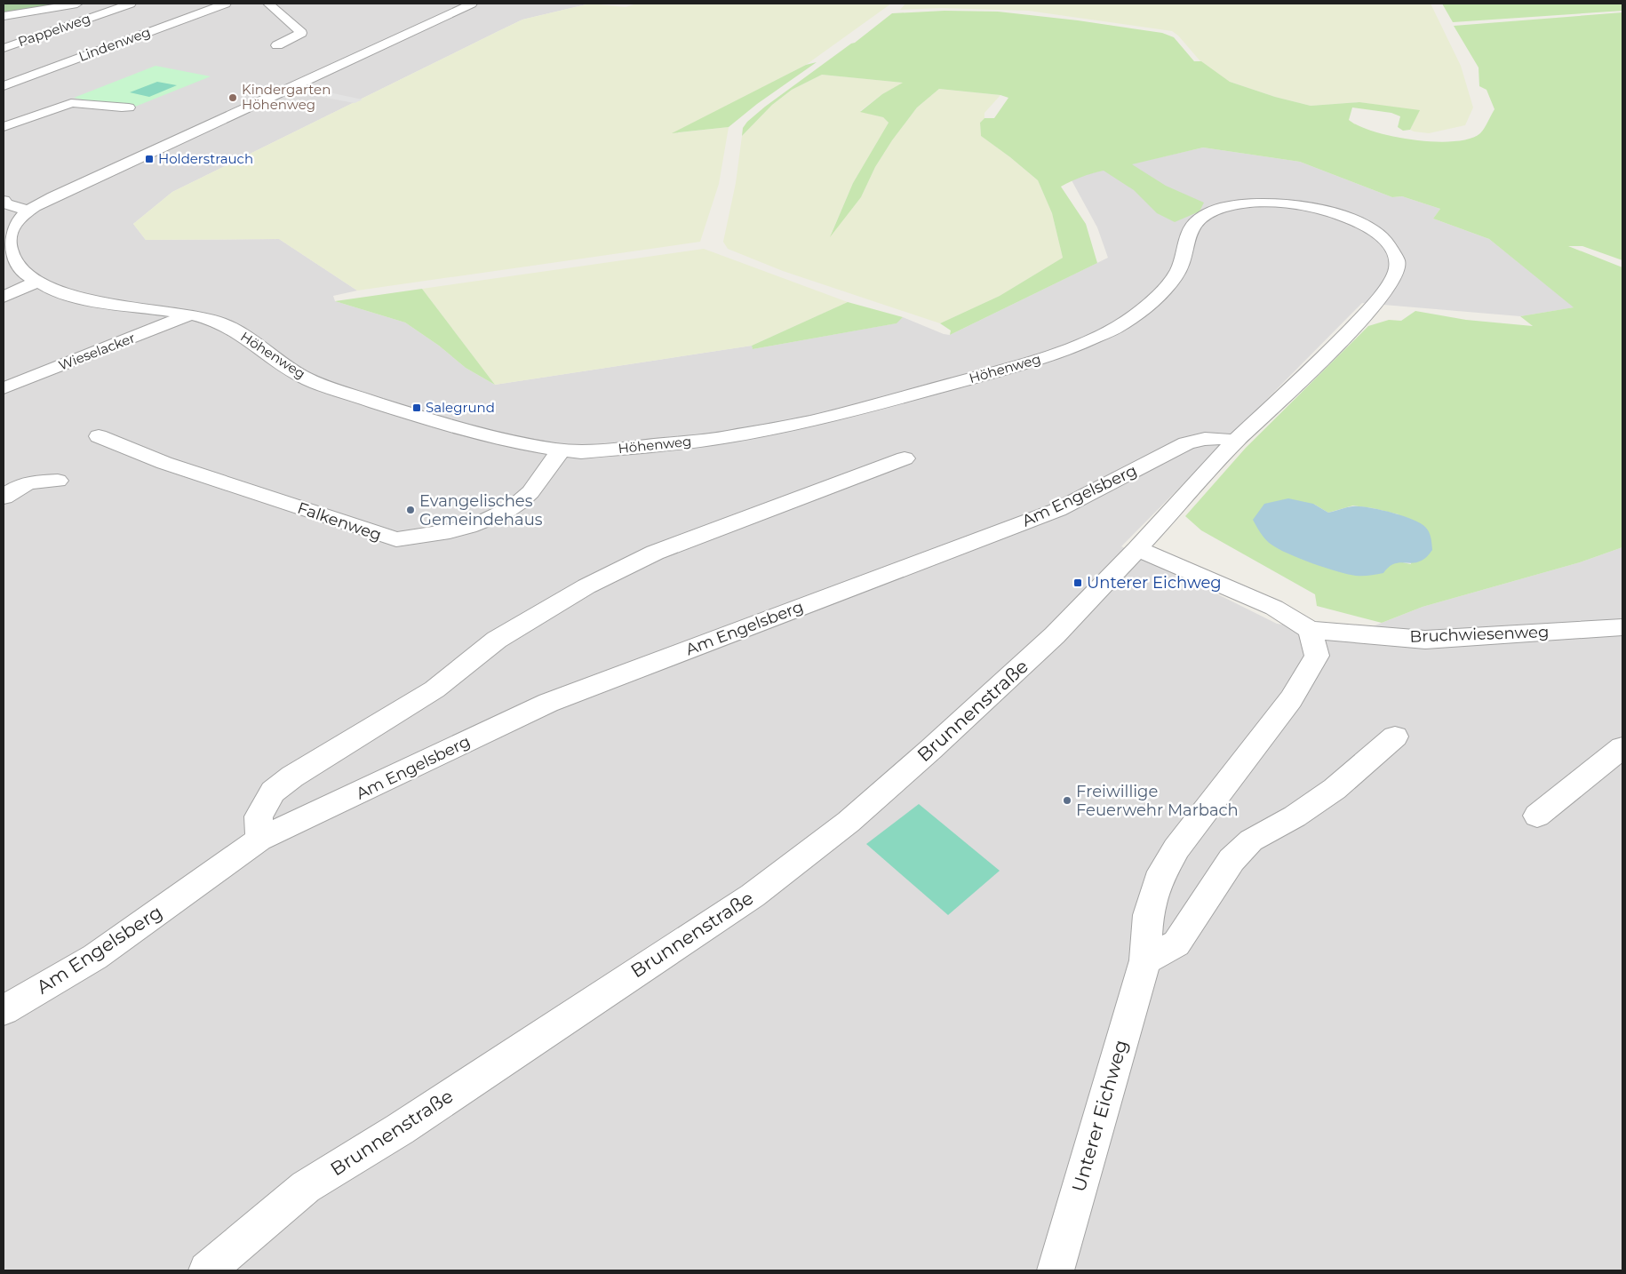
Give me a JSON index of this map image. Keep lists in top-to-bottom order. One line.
{"streets":{"street":["Pappelweg","Lindenweg","Wieselacker","Höhenweg","Am Engelsberg","Falkenweg","Bruchwiesenweg","Brunnenstraße","Unterer Eichweg"]},"crossings":[["Wieselacker","Höhenweg"],["Höhenweg","Am Engelsberg"],["Höhenweg","Falkenweg"],["Höhenweg","Brunnenstraße"],["Bruchwiesenweg","Unterer Eichweg"]],"places":{"other":["Kindergarten Höhenweg","Evangelisches Gemeindehaus","Freiwillige Feuerwehr Marbach"],"transit":["Holderstrauch","Salegrund","Unterer Eichweg"]}}
